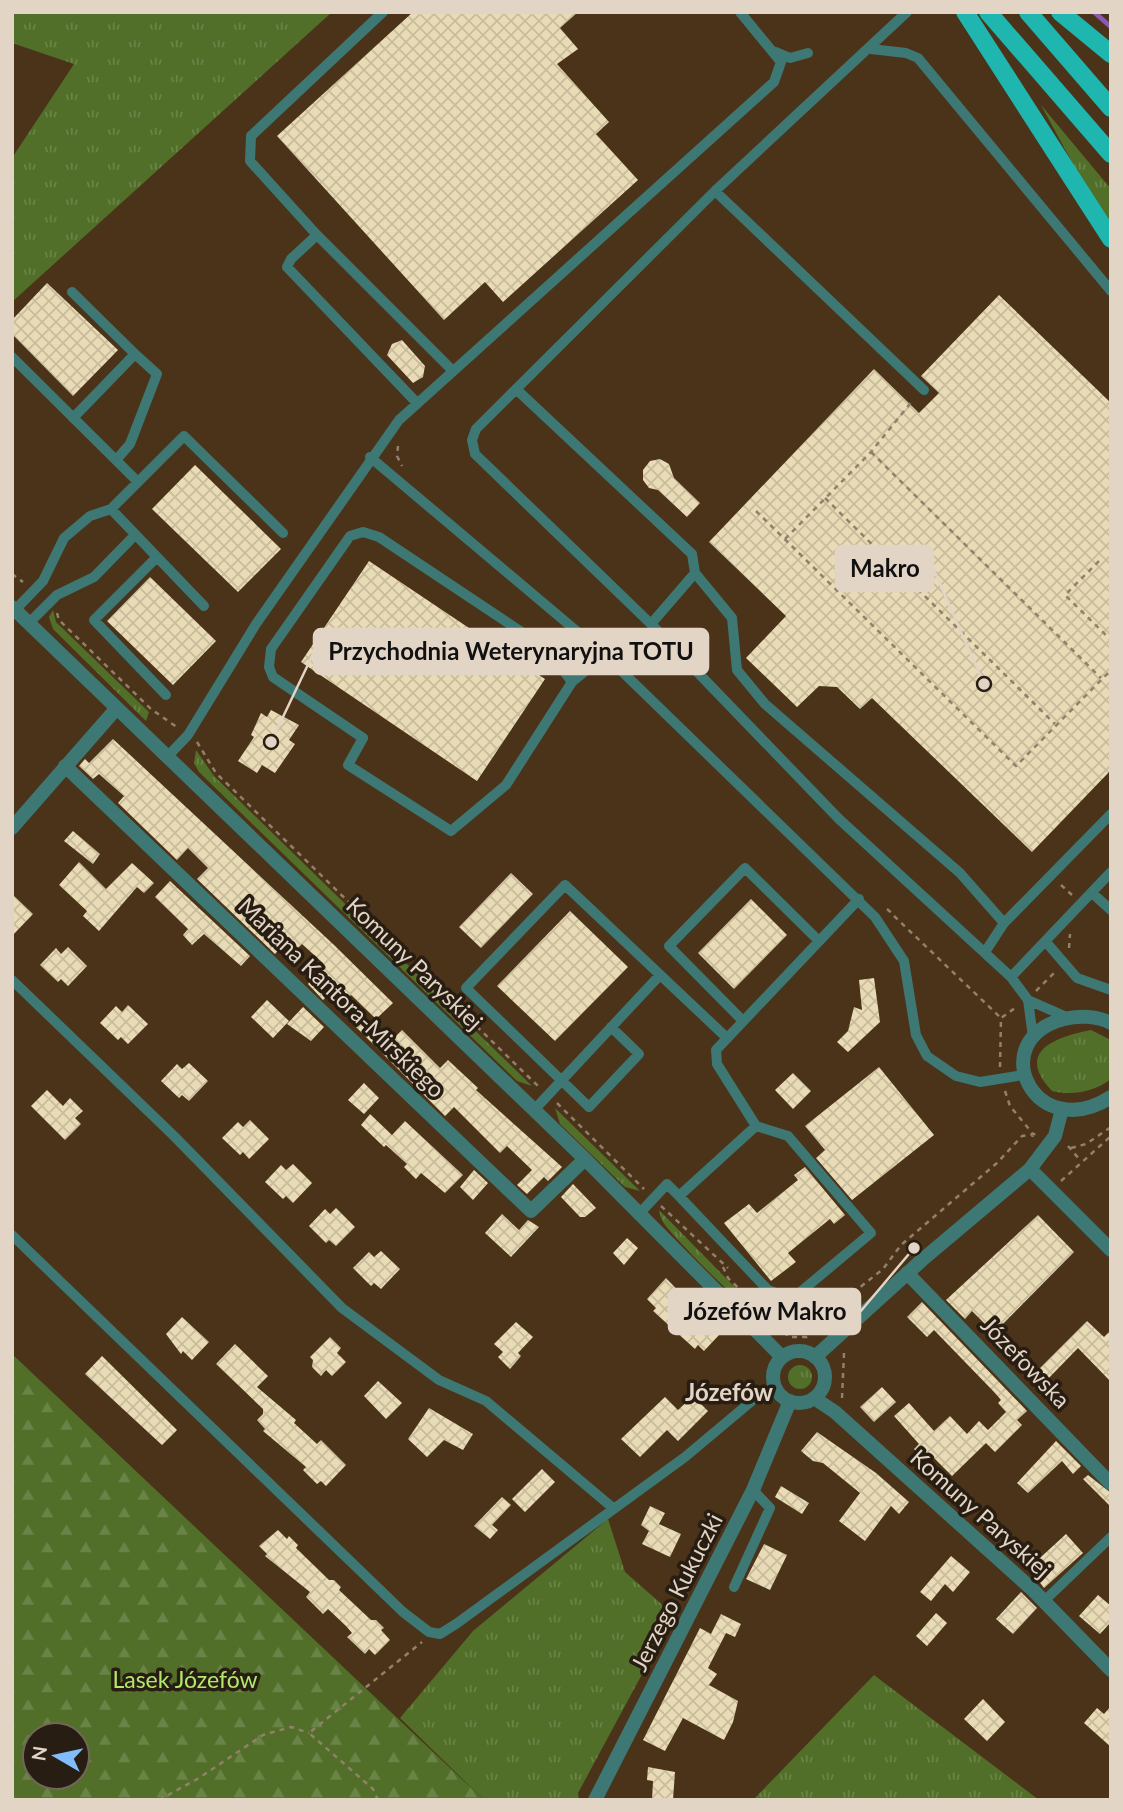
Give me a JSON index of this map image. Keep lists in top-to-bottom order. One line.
{"streets":{"street":["Komuny Paryskiej","Mariana Kantora-Mirskiego","Józefowska","Jerzego Kukuczki"]},"crossings":[["Komuny Paryskiej","Mariana Kantora-Mirskiego"],["Komuny Paryskiej","Jerzego Kukuczki"]],"districts":["Józefów"],"parks":["Lasek Józefów"],"places":["Makro","Przychodnia Weterynaryjna TOTU","Józefów Makro"],"north":"left"}
